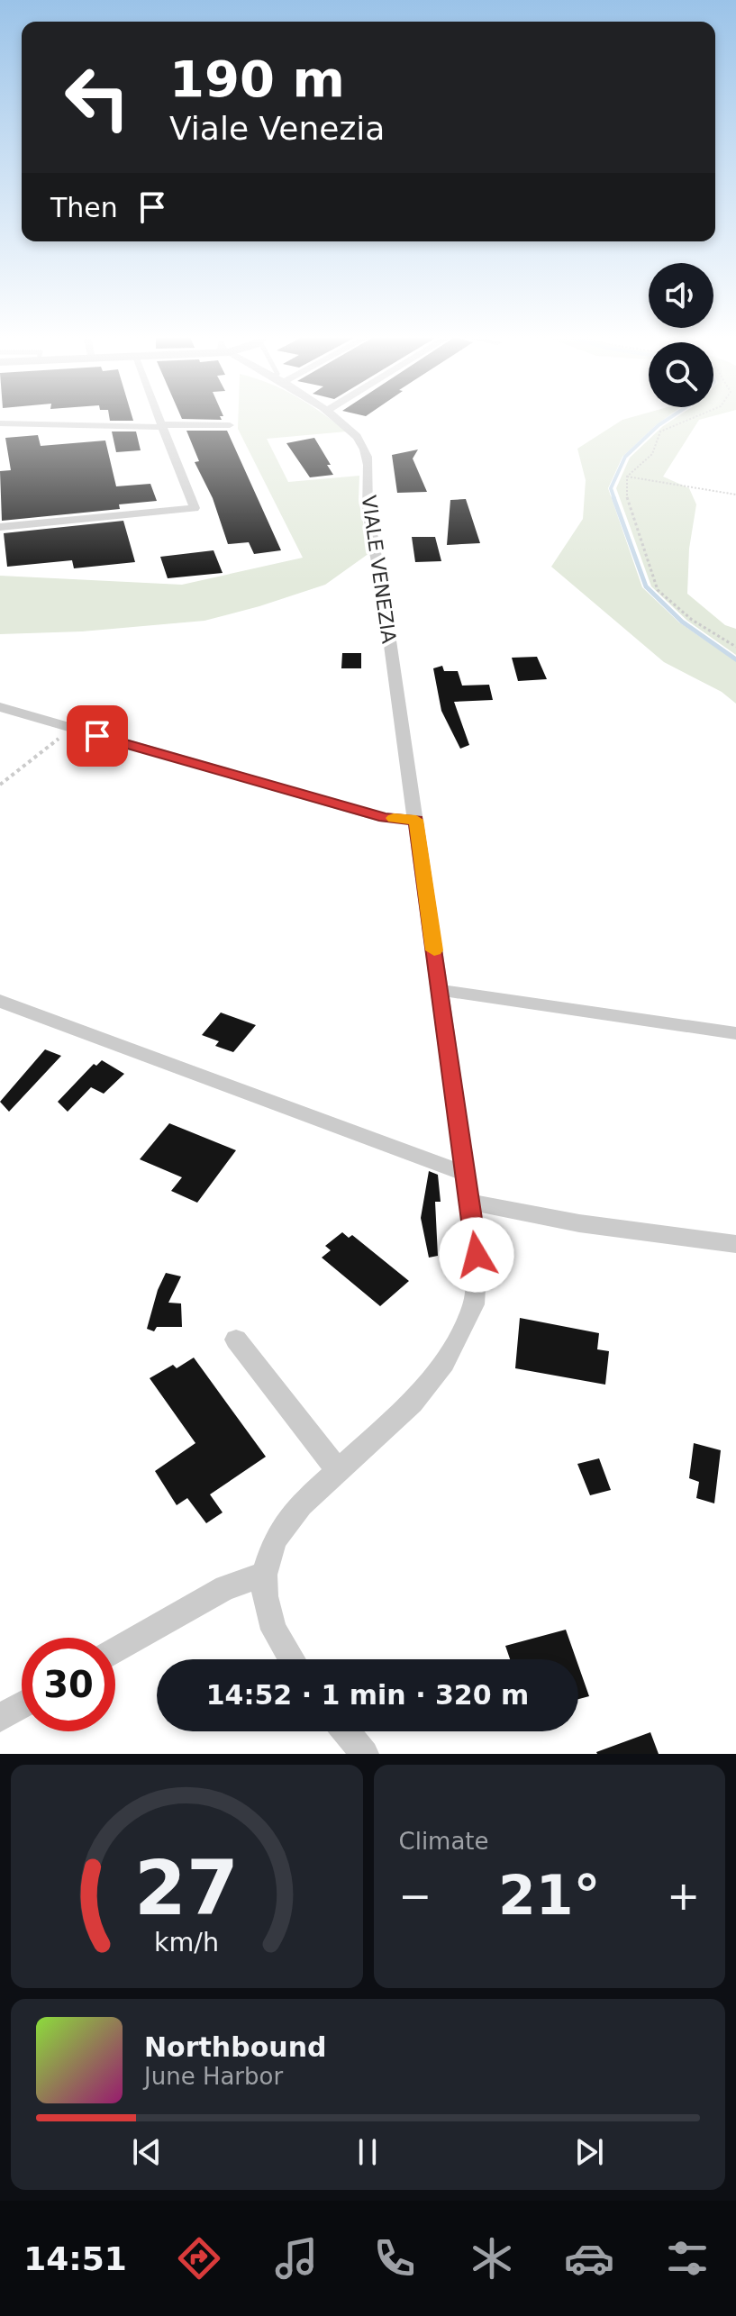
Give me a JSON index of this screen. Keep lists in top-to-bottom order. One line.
{"streets":{"street":["VIALE VENEZIA"]},"page":{"turn":["190 m","Viale Venezia"],"then":"Then","limit":"30","trip":"14:52 · 1 min · 320 m","tile":"Climate","heat":["−","21°","+"],"song":["Northbound","June Harbor"],"tabs":"14:51","gauge":["27","km/h"]}}
